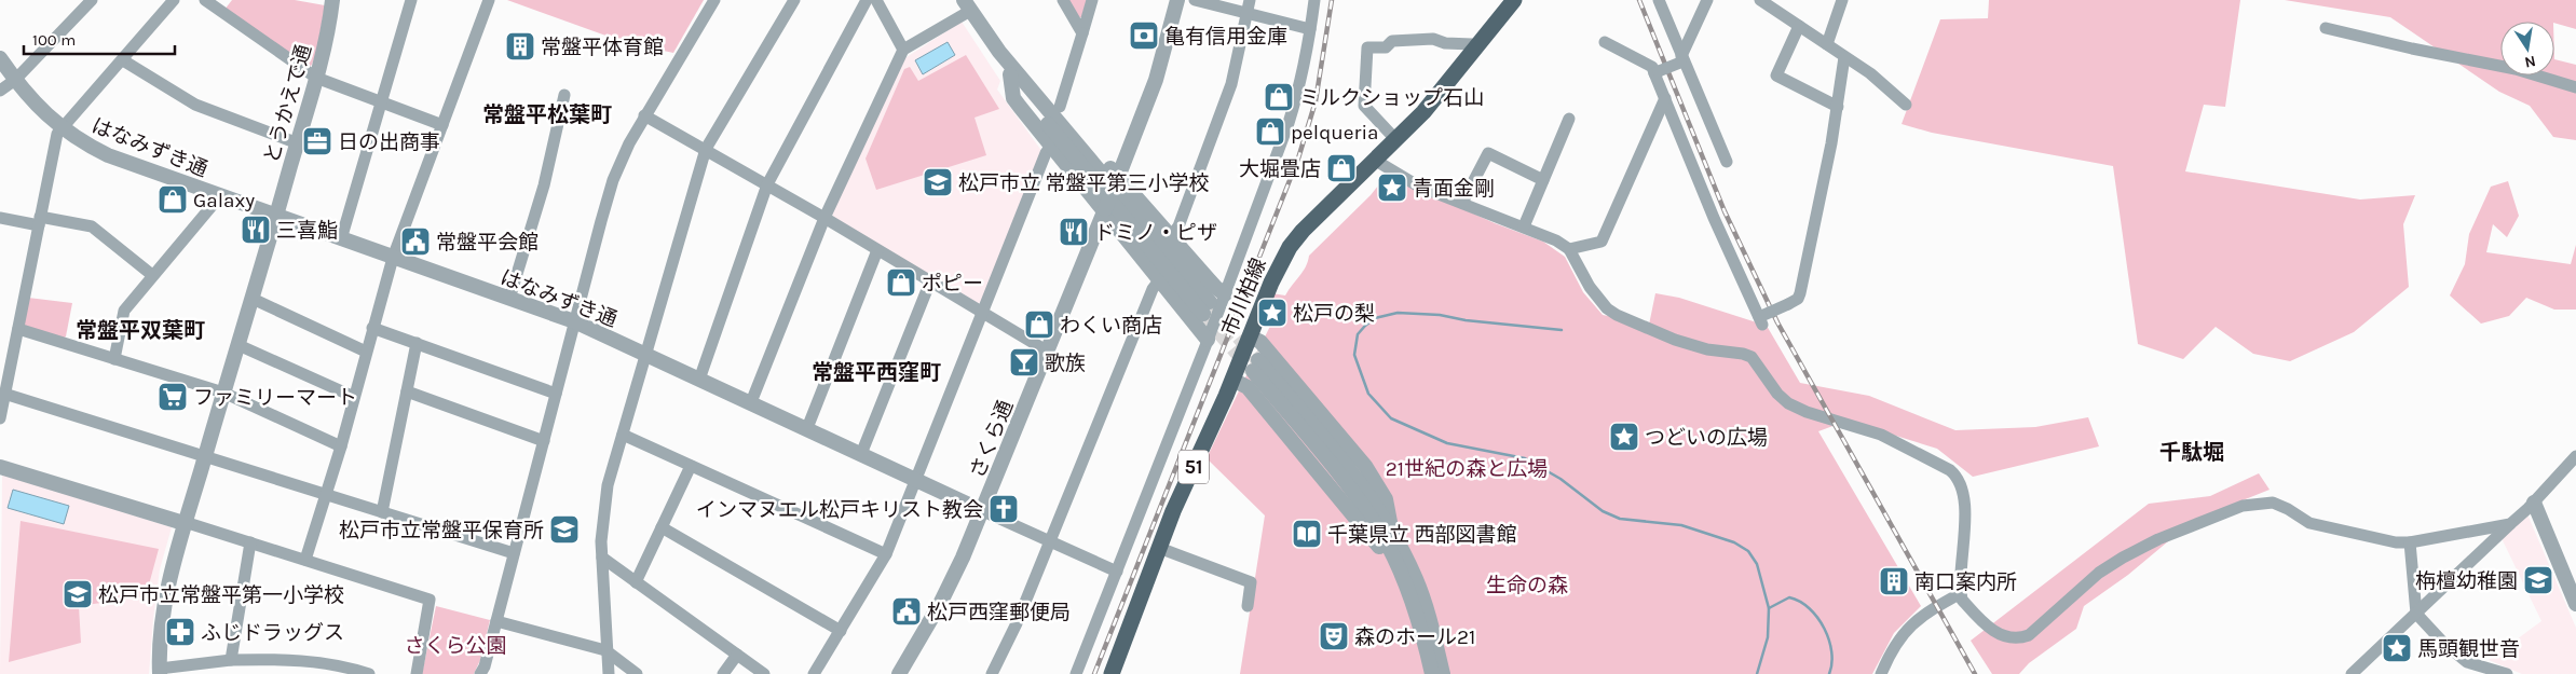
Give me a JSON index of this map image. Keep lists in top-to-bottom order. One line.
{"streets":{"main road":["市川柏線","51"],"street":["とうかえで通","はなみずき通","さくら通"]},"crossings":[["とうかえで通","はなみずき通"],["はなみずき通","さくら通"]],"districts":["常盤平松葉町","常盤平双葉町","常盤平西窪町","千駄堀"],"parks":["21世紀の森と広場","生命の森","さくら公園"],"places":{"bank":["亀有信用金庫"],"building":["常盤平体育館","南口案内所"],"shop":["ミルクショップ石山","pelqueria","大堀畳店","Galaxy","ポピー","わくい商店"],"office":["日の出商事"],"school or university":["松戸市立 常盤平第三小学校","松戸市立常盤平保育所","栴檀幼稚園","松戸市立常盤平第一小学校"],"place":["青面金剛","松戸の梨","つどいの広場","馬頭観世音"],"restaurant":["三喜鮨","ドミノ・ピザ"],"public building":["常盤平会館","松戸西窪郵便局"],"bar":["歌族"],"supermarket":["ファミリーマート"],"church":["インマヌエル松戸キリスト教会"],"library":["千葉県立 西部図書館"],"pharmacy":["ふじドラッグス"],"theatre":["森のホール21"]},"scale_bar":"100 m","north":"bottom"}
